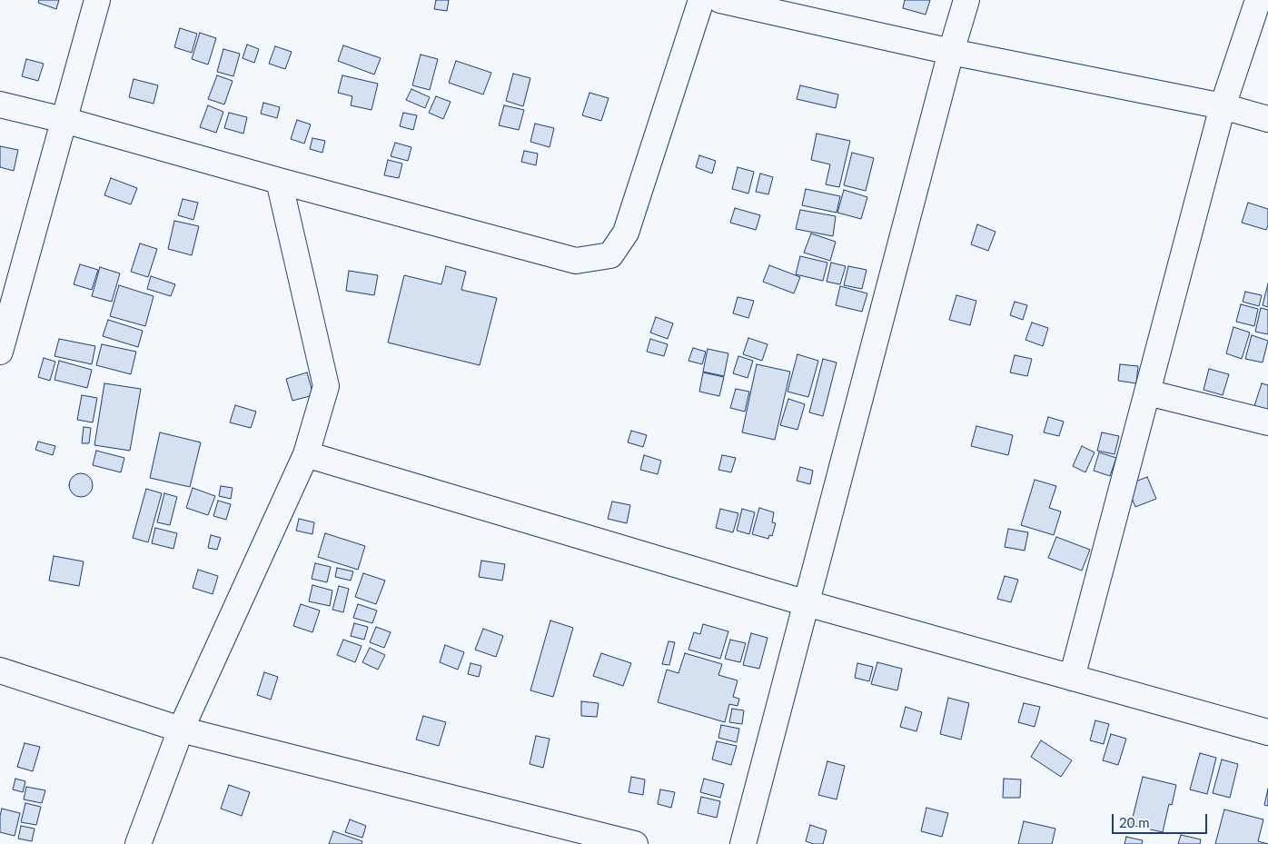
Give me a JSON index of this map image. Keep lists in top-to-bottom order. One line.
{"scale_bar":"20 m"}
